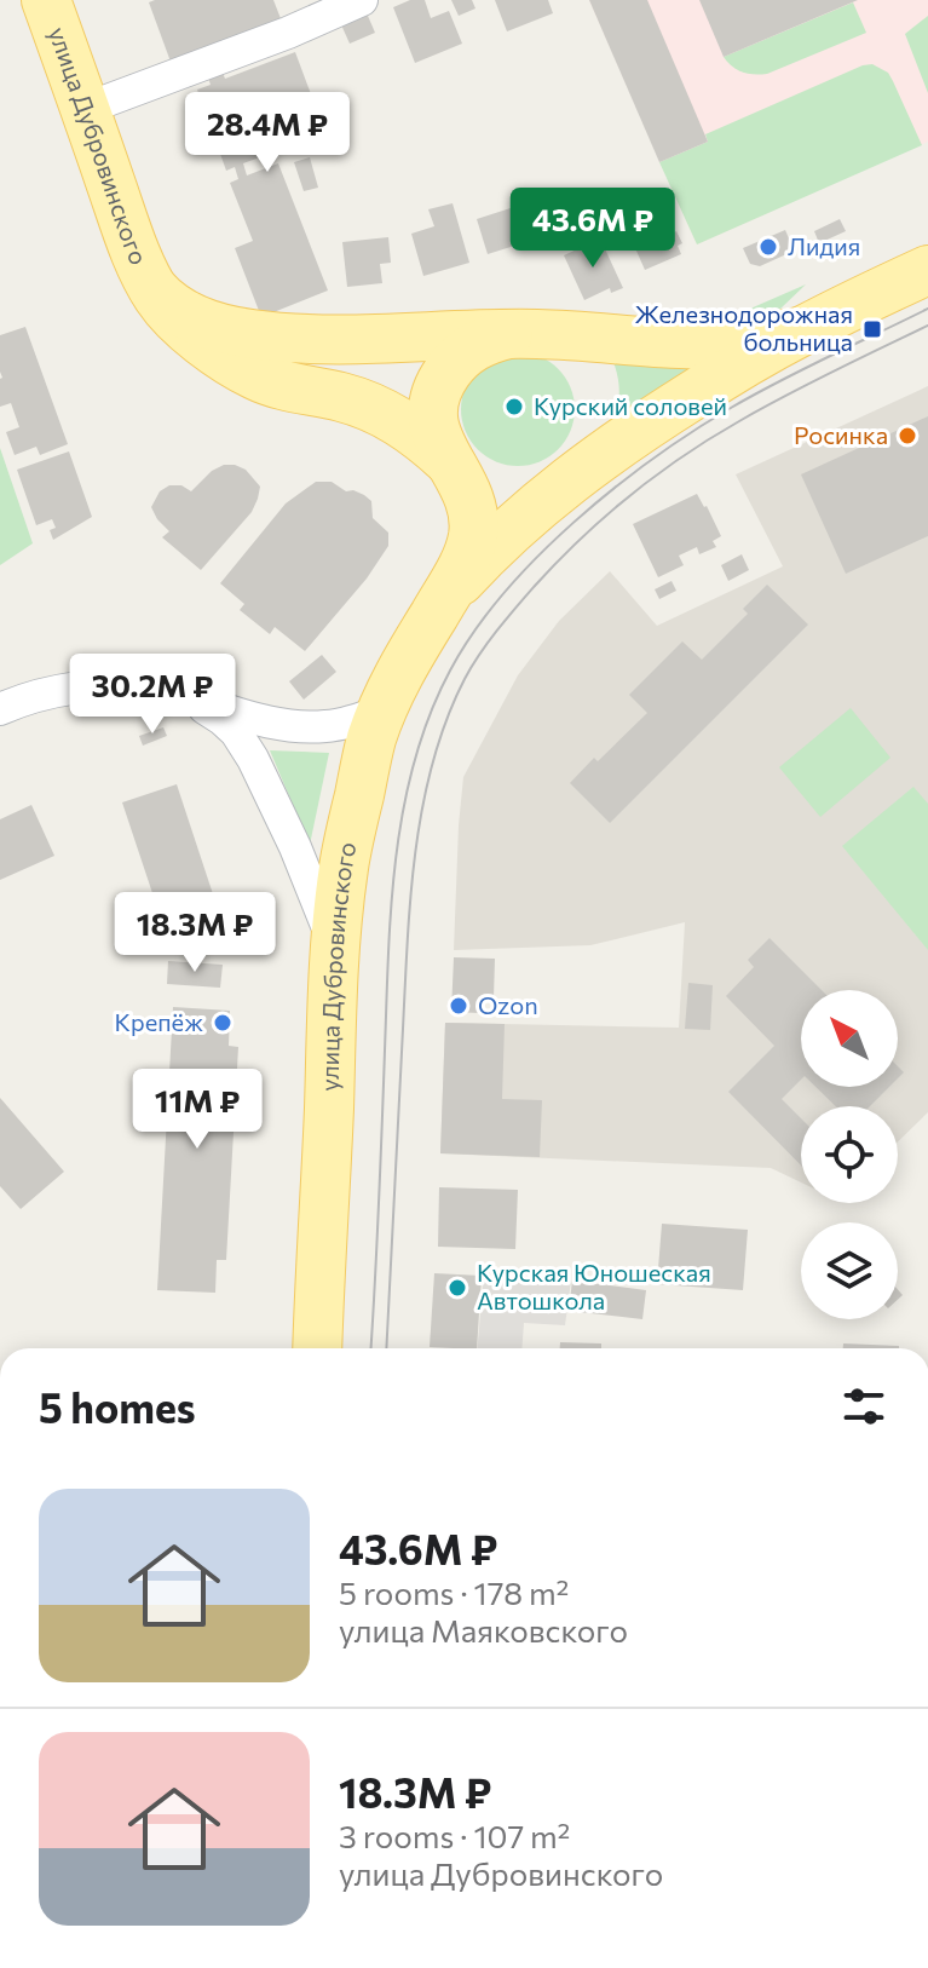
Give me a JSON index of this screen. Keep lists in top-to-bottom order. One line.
{"streets":{"main road":["улица Дубровинского"]},"places":{"other":["Лидия","Курский соловей","Росинка","Ozon","Крепёж","Курская Юношеская Автошкола"],"transit":["Железнодорожная больница"]},"north":"top left","page":{"price":["28.4M ₽","43.6M ₽","30.2M ₽","18.3M ₽","11M ₽"],"heading":"5 homes","list":[{"name":"43.6M ₽","note":"5 rooms · 178 m² · улица Маяковского"},{"name":"18.3M ₽","note":"3 rooms · 107 m² · улица Дубровинского"}]}}
